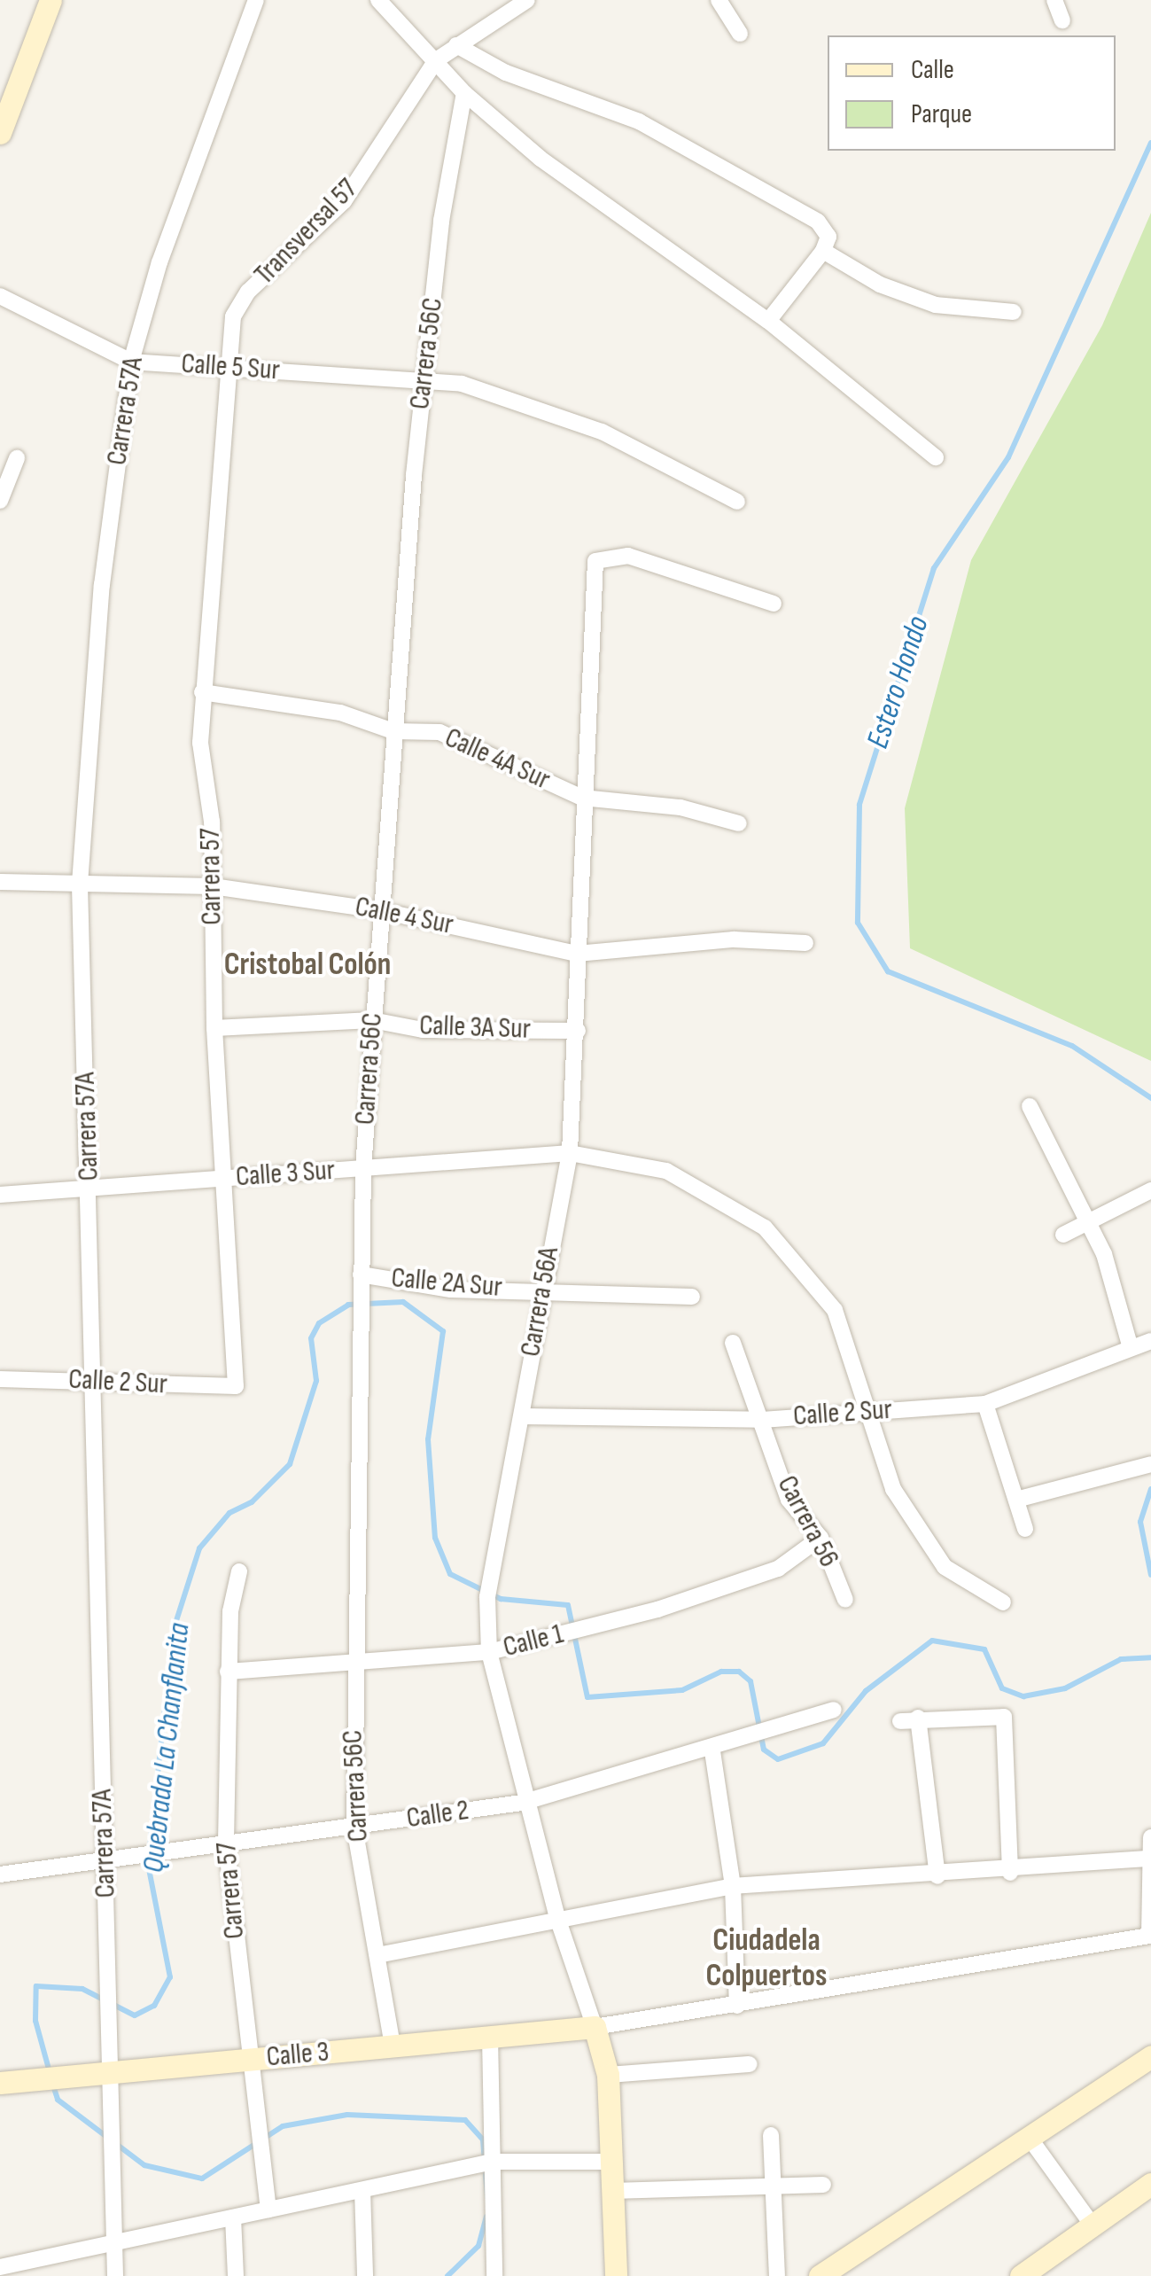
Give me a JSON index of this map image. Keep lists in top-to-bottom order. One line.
{"streets":{"main road":["Calle 3"],"street":["Transversal 57","Carrera 56C","Calle 5 Sur","Carrera 57A","Calle 4A Sur","Carrera 57","Calle 4 Sur","Calle 3A Sur","Calle 3 Sur","Calle 2A Sur","Carrera 56A","Calle 2 Sur","Carrera 56","Calle 1","Calle 2"]},"crossings":[["Transversal 57","Calle 5 Sur"],["Transversal 57","Carrera 57"],["Carrera 56C","Calle 5 Sur"],["Carrera 56C","Calle 4A Sur"],["Carrera 56C","Calle 4 Sur"],["Carrera 56C","Calle 3A Sur"],["Carrera 56C","Calle 3 Sur"],["Carrera 56C","Calle 2A Sur"],["Carrera 56C","Calle 1"],["Carrera 56C","Calle 2"],["Carrera 56C","Calle 3"],["Calle 5 Sur","Carrera 57A"],["Calle 5 Sur","Carrera 57"],["Carrera 57A","Calle 4 Sur"],["Carrera 57A","Calle 3 Sur"],["Carrera 57A","Calle 2 Sur"],["Carrera 57A","Calle 2"],["Carrera 57A","Calle 3"],["Calle 4A Sur","Carrera 57"],["Calle 4A Sur","Carrera 56A"],["Carrera 57","Calle 4 Sur"],["Carrera 57","Calle 3A Sur"],["Carrera 57","Calle 3 Sur"],["Carrera 57","Calle 2 Sur"],["Carrera 57","Calle 1"],["Carrera 57","Calle 2"],["Carrera 57","Calle 3"],["Calle 4 Sur","Carrera 56A"],["Calle 3A Sur","Carrera 56A"],["Calle 3 Sur","Carrera 56A"],["Calle 3 Sur","Calle 2 Sur"],["Calle 2A Sur","Carrera 56A"],["Carrera 56A","Calle 2 Sur"],["Carrera 56A","Calle 1"],["Carrera 56A","Calle 2"],["Carrera 56A","Calle 3"],["Calle 2 Sur","Carrera 56"],["Carrera 56","Calle 1"]],"districts":["Cristobal Colón","Ciudadela Colpuertos"],"water":["Estero Hondo","Quebrada La Chanflanita"],"legend":["Calle","Parque"]}
